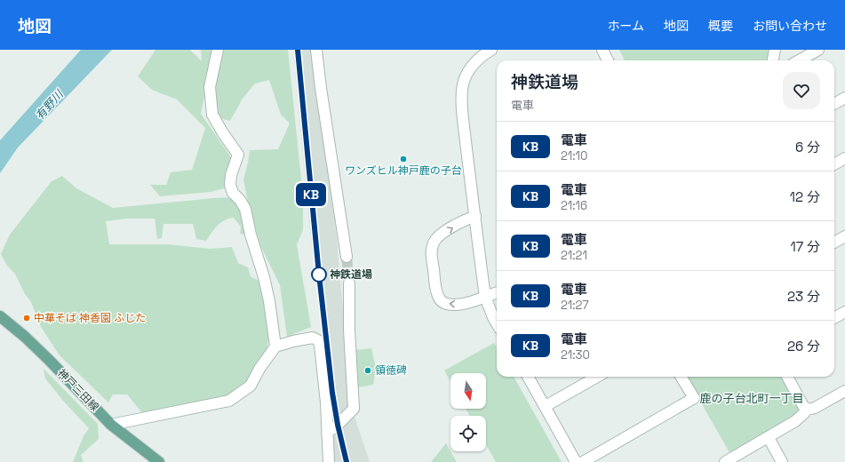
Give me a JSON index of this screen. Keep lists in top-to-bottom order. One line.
{"streets":{"main road":["神戸三田線"]},"districts":["鹿の子台北町一丁目"],"water":["有野川"],"places":["ワンズヒル神戸鹿の子台","神鉄道場","中華そば 神香園 ふじた","領徳碑"],"north":"bottom","page":{"header":"地図","nav":["ホーム","地図","概要","お問い合わせ"],"on_map":"KB","heading":["神鉄道場","電車"],"list":[{"mark":"KB","name":"電車","note":"21:10","value":"6 分"},{"mark":"KB","name":"電車","note":"21:16","value":"12 分"},{"mark":"KB","name":"電車","note":"21:21","value":"17 分"},{"mark":"KB","name":"電車","note":"21:27","value":"23 分"},{"mark":"KB","name":"電車","note":"21:30","value":"26 分"}]}}
